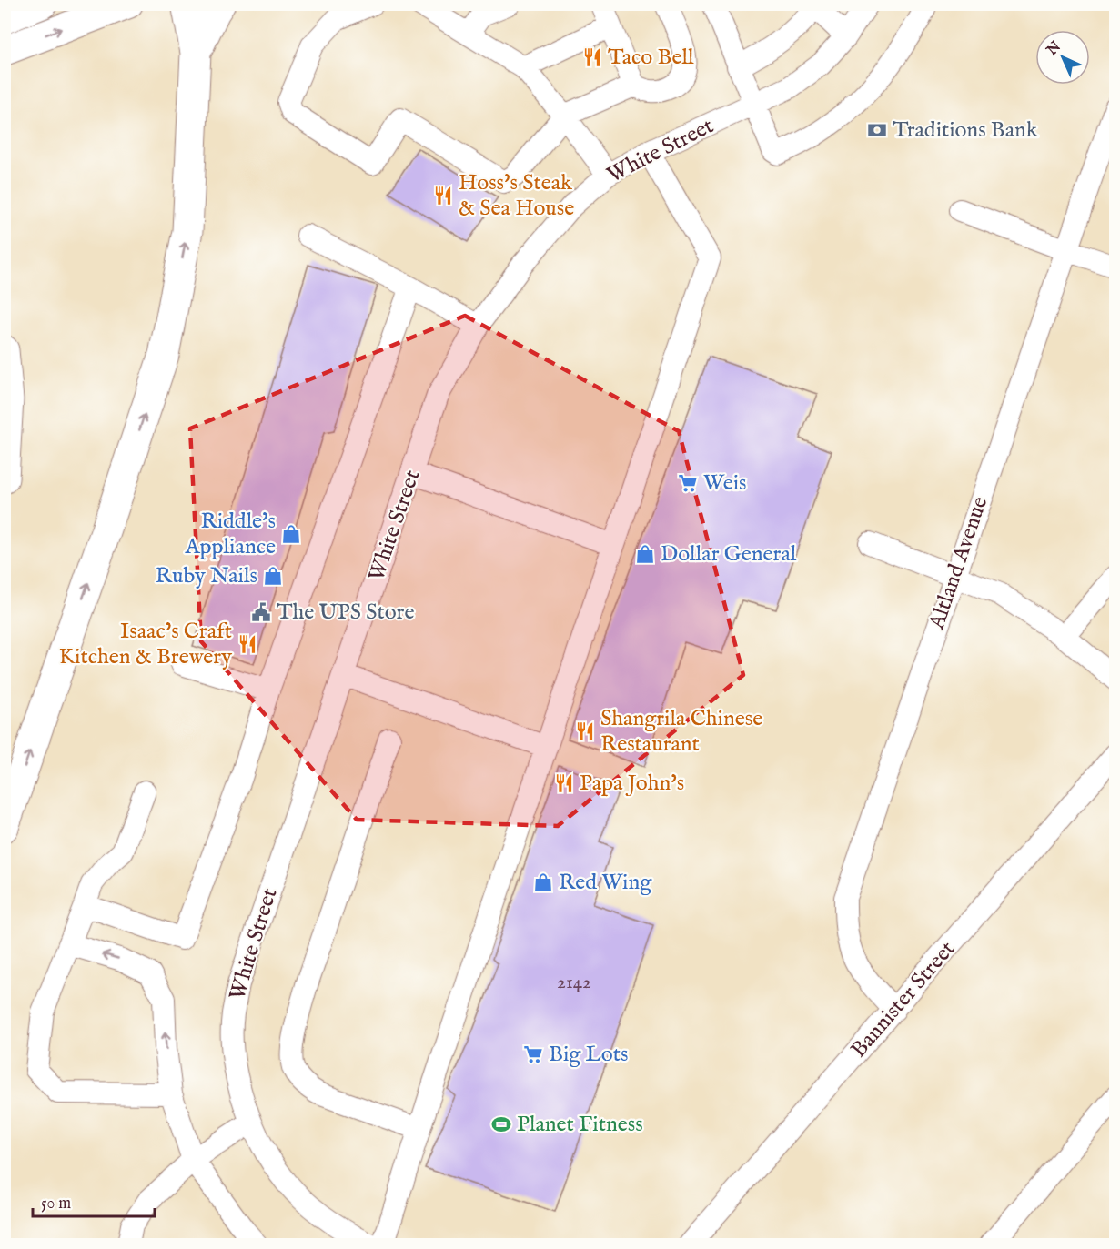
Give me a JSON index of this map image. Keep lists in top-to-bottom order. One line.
{"streets":{"street":["White Street","Altland Avenue","Bannister Street"]},"crossings":[["Altland Avenue","Bannister Street"]],"places":{"restaurant":["Taco Bell","Hoss's Steak & Sea House","Isaac's Craft Kitchen & Brewery","Shangrila Chinese Restaurant","Papa John's"],"bank":["Traditions Bank"],"supermarket":["Weis","Big Lots"],"shop":["Riddle's Appliance","Dollar General","Ruby Nails","Red Wing"],"public building":["The UPS Store"],"sports":["Planet Fitness"]},"house_numbers":["2142"],"scale_bar":"50 m","north":"top left"}
